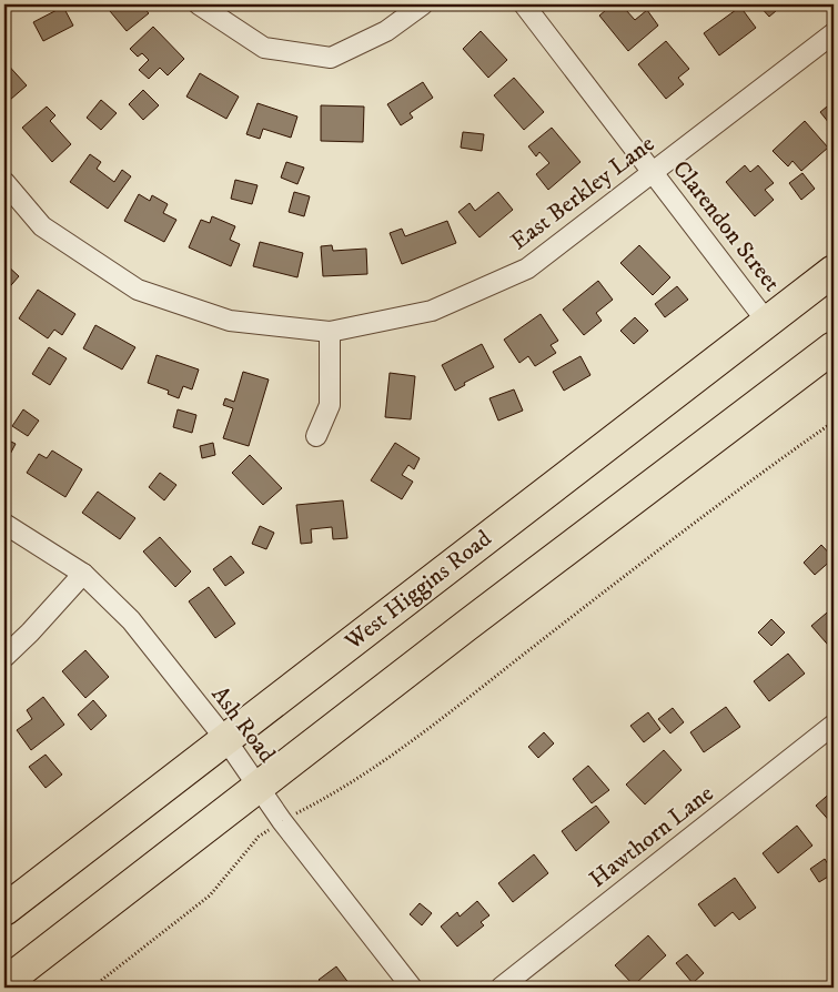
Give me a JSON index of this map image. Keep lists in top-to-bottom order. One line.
{"streets":{"main road":["West Higgins Road"],"street":["East Berkley Lane","Clarendon Street","Ash Road","Hawthorn Lane"]},"crossings":[["East Berkley Lane","Clarendon Street"],["Clarendon Street","West Higgins Road"],["West Higgins Road","Ash Road"]]}
